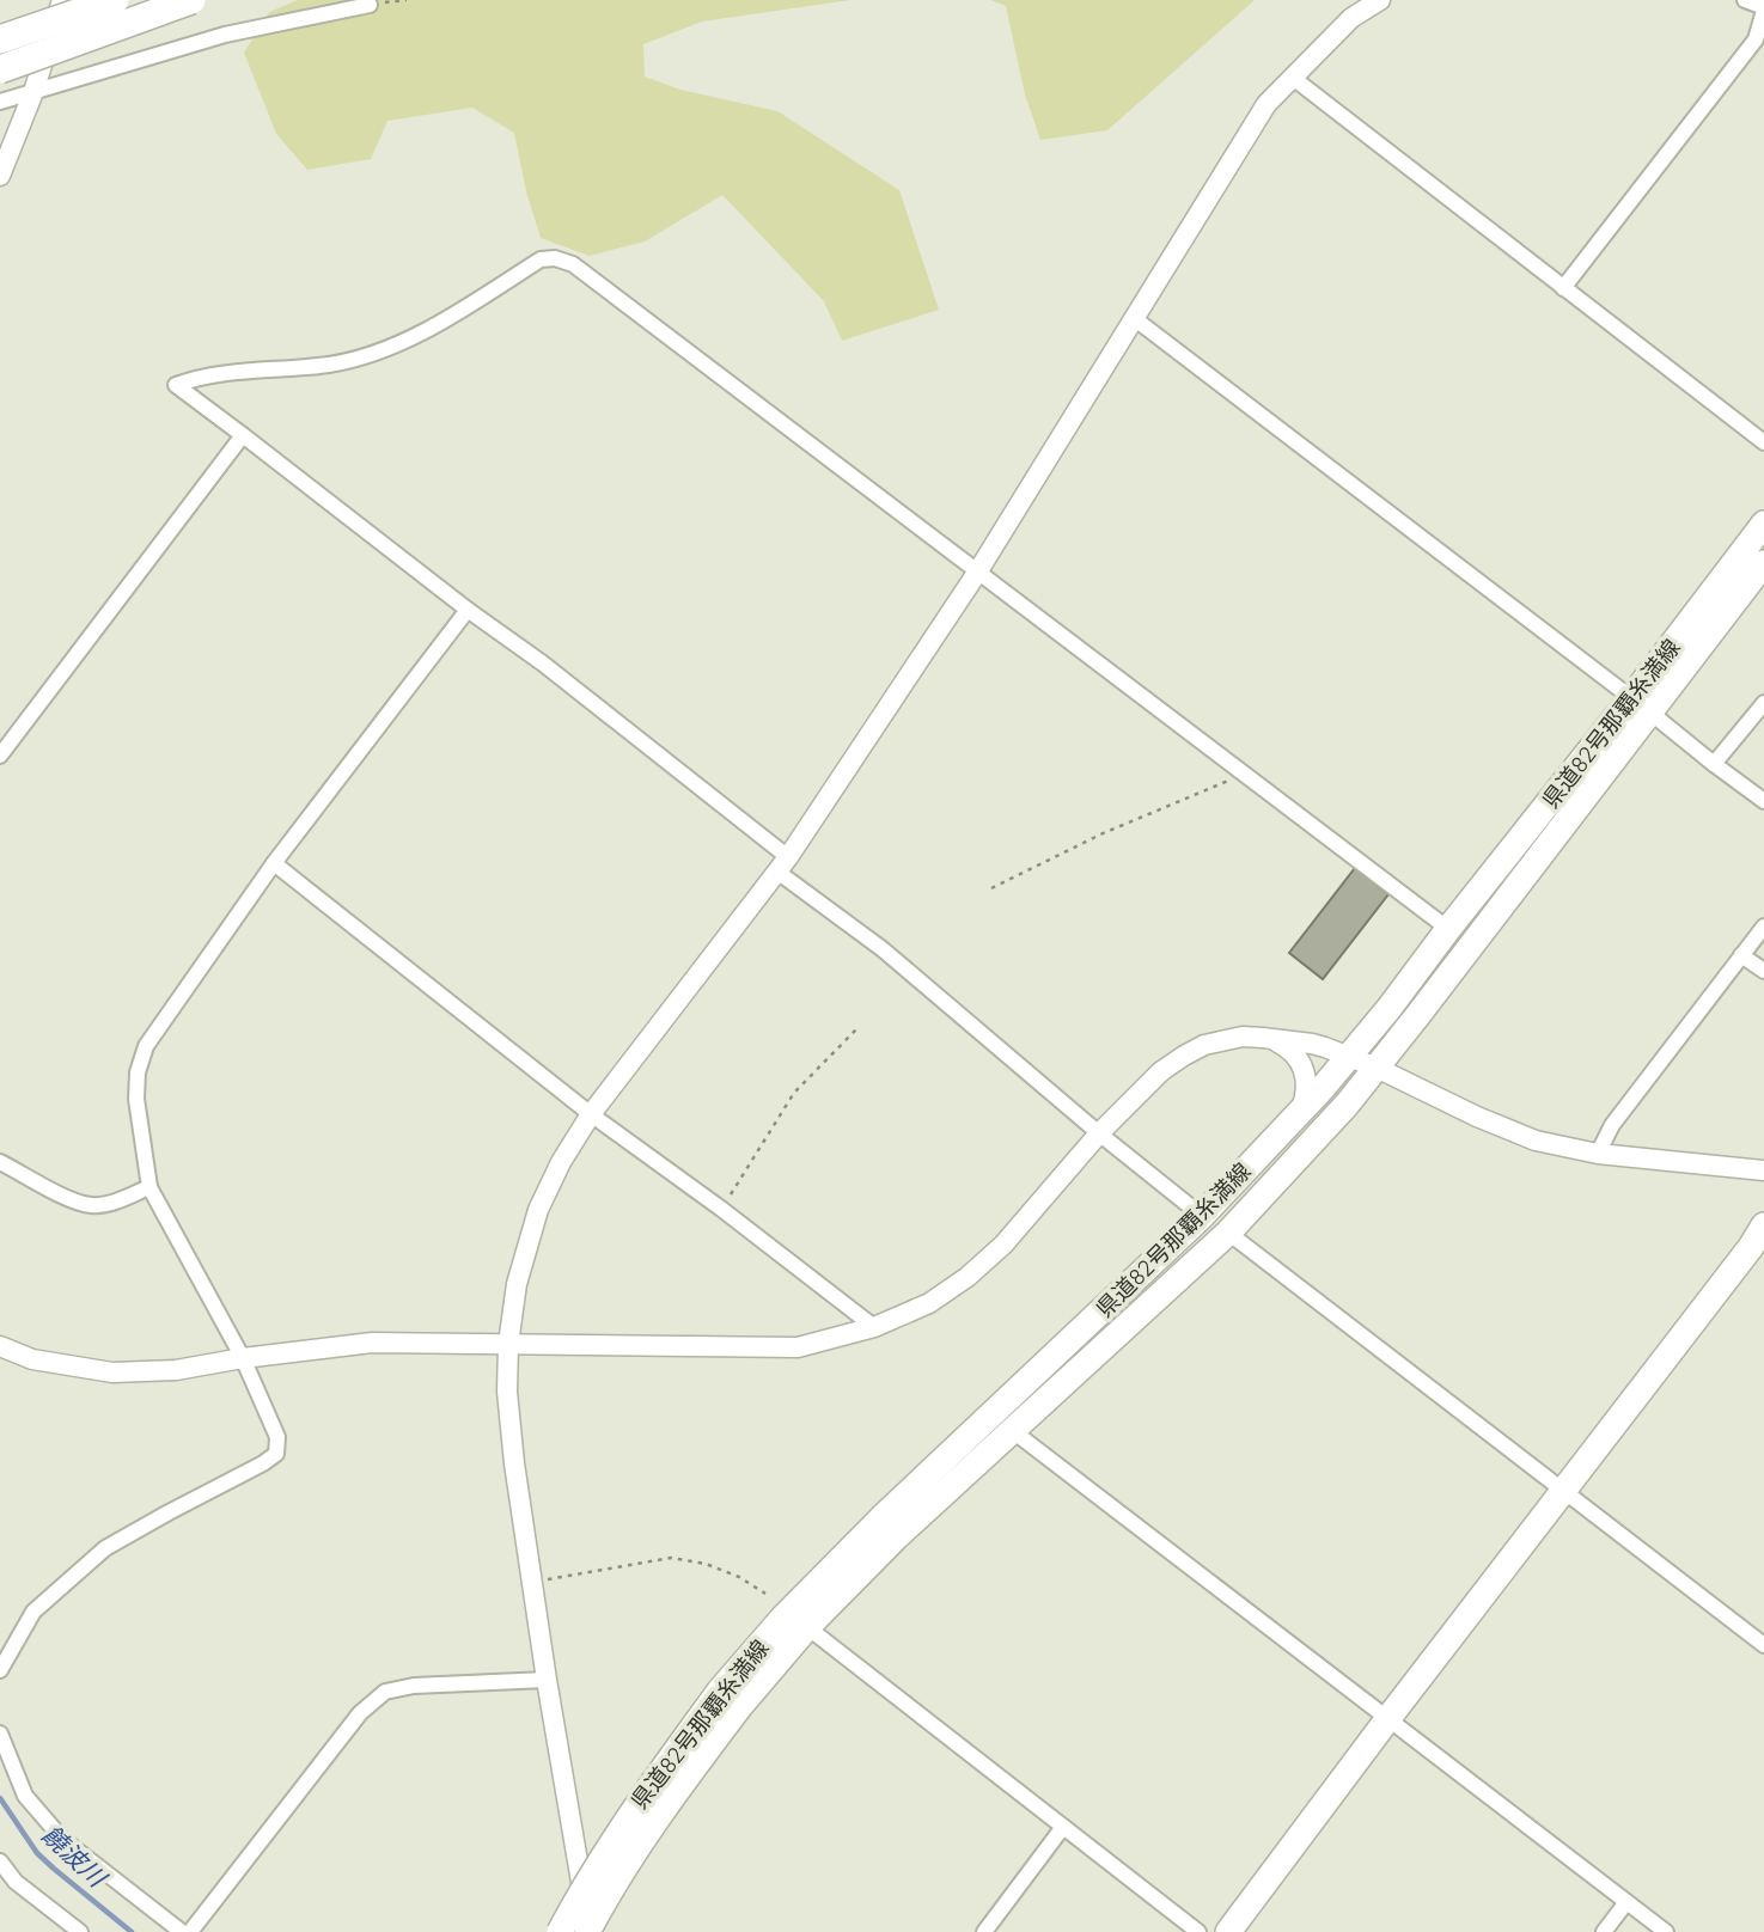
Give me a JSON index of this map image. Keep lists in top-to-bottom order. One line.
{"streets":{"main road":["県道82号那覇糸満線"]},"water":["饒波川"]}
